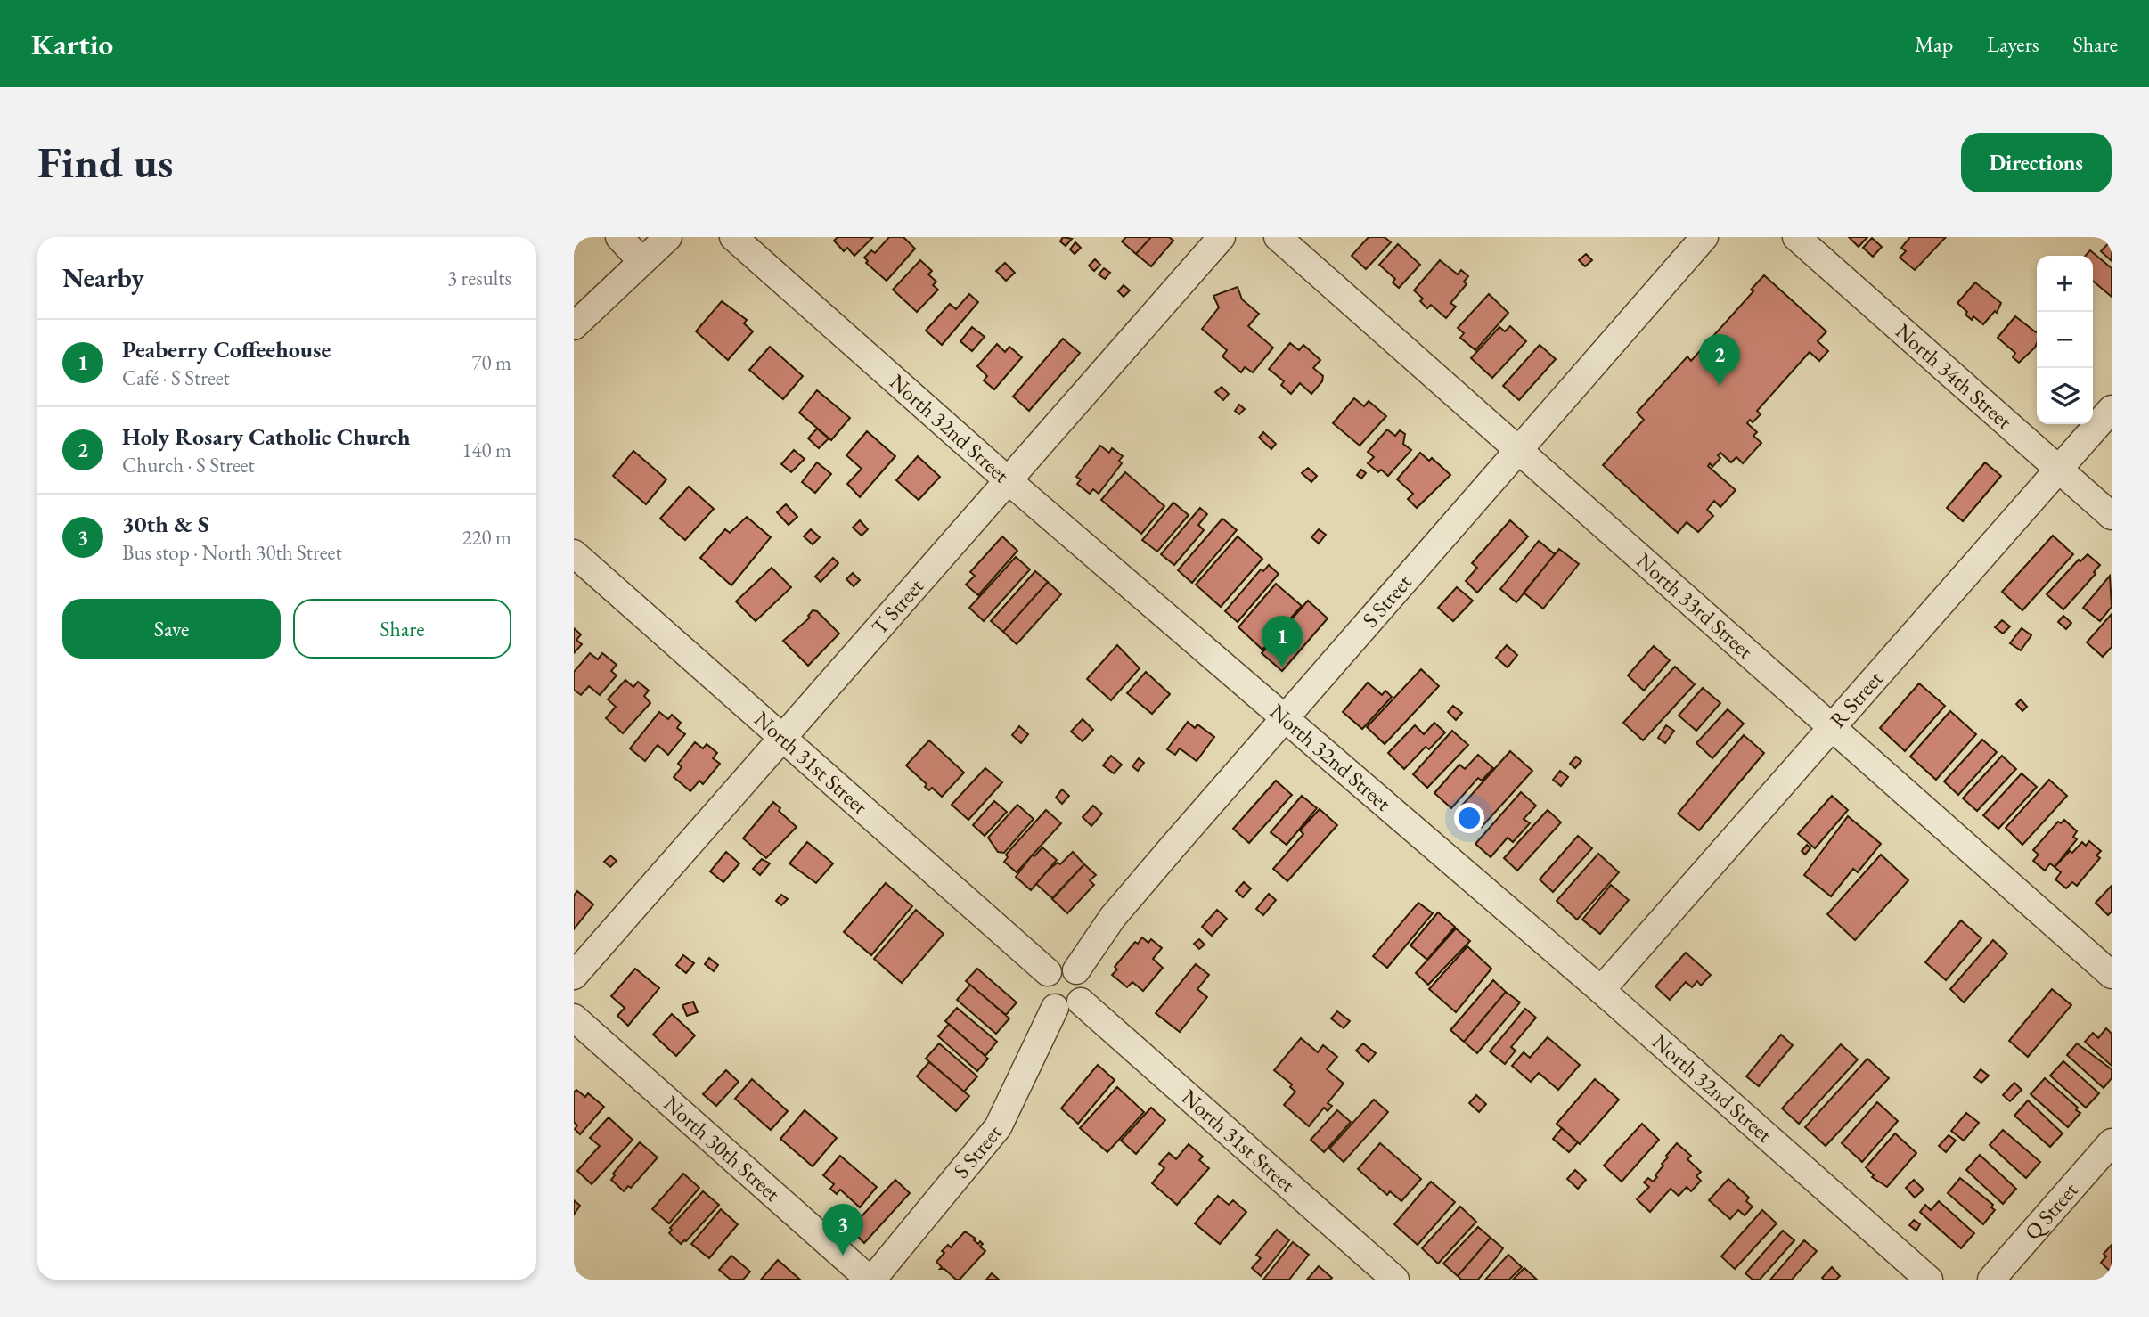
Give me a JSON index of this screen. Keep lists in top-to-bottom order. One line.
{"streets":{"street":["North 34th Street","North 32nd Street","S Street","T Street","North 33rd Street","R Street","North 31st Street","North 30th Street","Q Street"]},"crossings":[["North 34th Street","R Street"],["North 32nd Street","S Street"],["North 32nd Street","T Street"],["North 32nd Street","R Street"],["S Street","North 33rd Street"],["S Street","North 31st Street"],["S Street","North 30th Street"],["T Street","North 31st Street"],["North 33rd Street","R Street"]],"page":{"header":"Kartio","nav":["Map","Layers","Share"],"buttons":["Directions",["Save","Share"]],"title":"Find us","heading":["Nearby","3 results"],"map_buttons":["+","−"],"list":[{"mark":"1","name":"Peaberry Coffeehouse","note":"Café · S Street","value":"70 m"},{"mark":"2","name":"Holy Rosary Catholic Church","note":"Church · S Street","value":"140 m"},{"mark":"3","name":"30th & S","note":"Bus stop · North 30th Street","value":"220 m"}],"pins":["2","1","3"]}}
